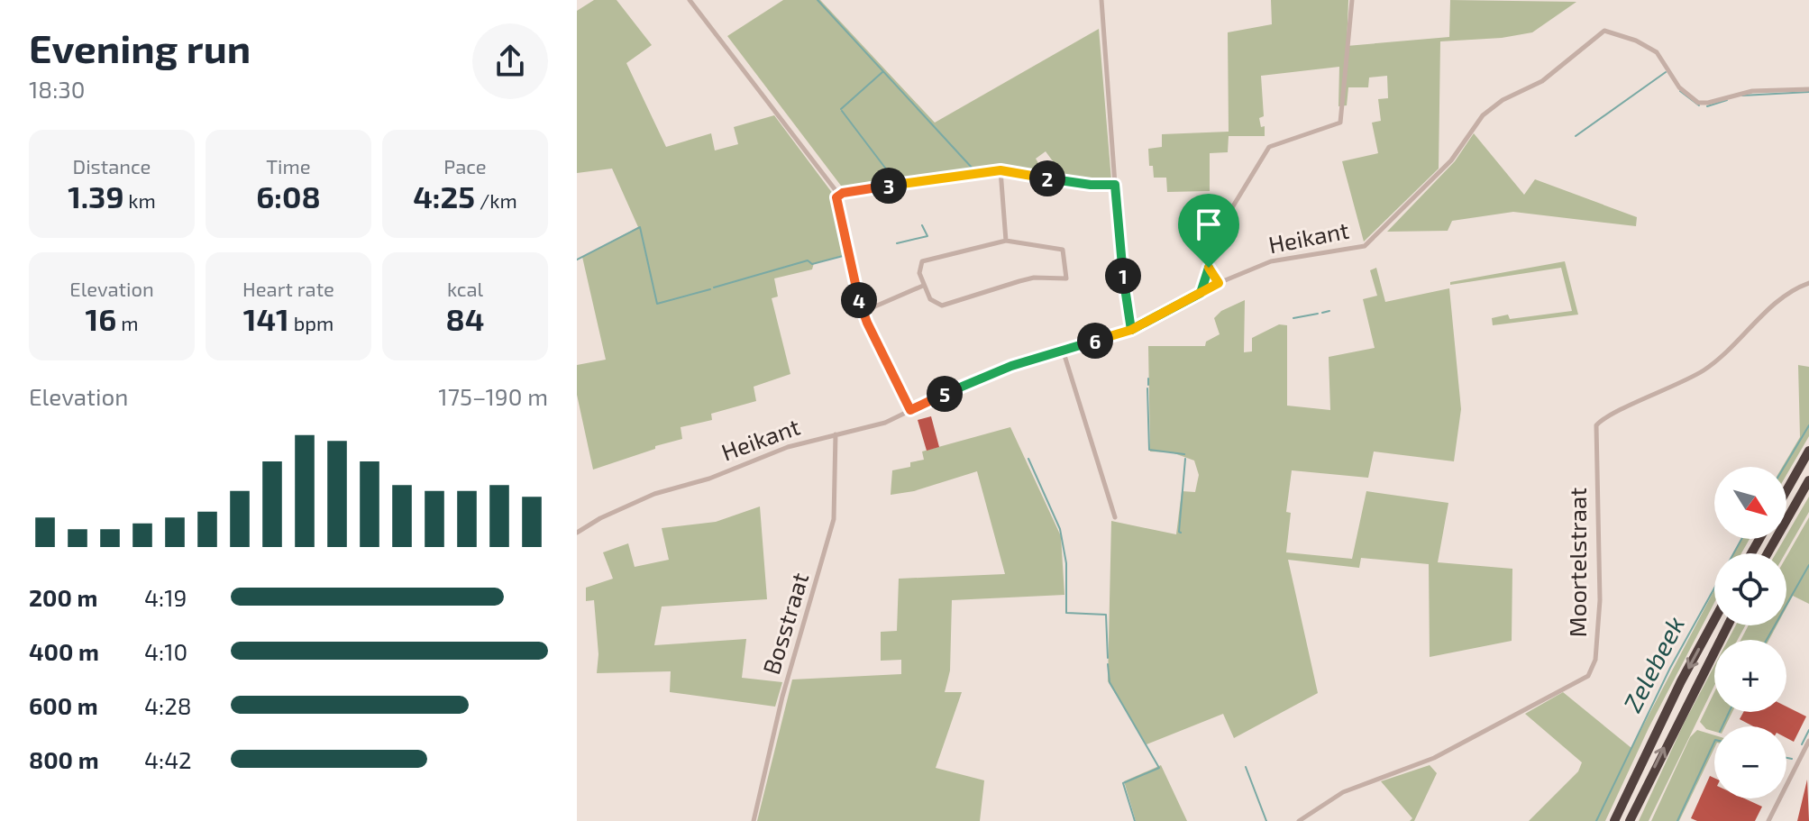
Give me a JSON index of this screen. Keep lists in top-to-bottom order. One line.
{"streets":{"street":["Heikant","Moortelstraat","Bosstraat"]},"crossings":[["Heikant","Bosstraat"]],"water":["Zelebeek"],"north":"bottom right","page":{"heading":["Evening run","18:30"],"stats":[["Distance","1.39 km"],["Time","6:08"],["Pace","4:25 /km"],["Elevation","16 m"],["Heart rate","141 bpm"],["kcal","84"]],"pins":["2","3","1","4","6","5"],"chart":["Elevation","175–190 m"],"map_buttons":["+","−"],"list":[{"name":"200 m","note":"4:19"},{"name":"400 m","note":"4:10"},{"name":"600 m","note":"4:28"},{"name":"800 m","note":"4:42"}]}}
